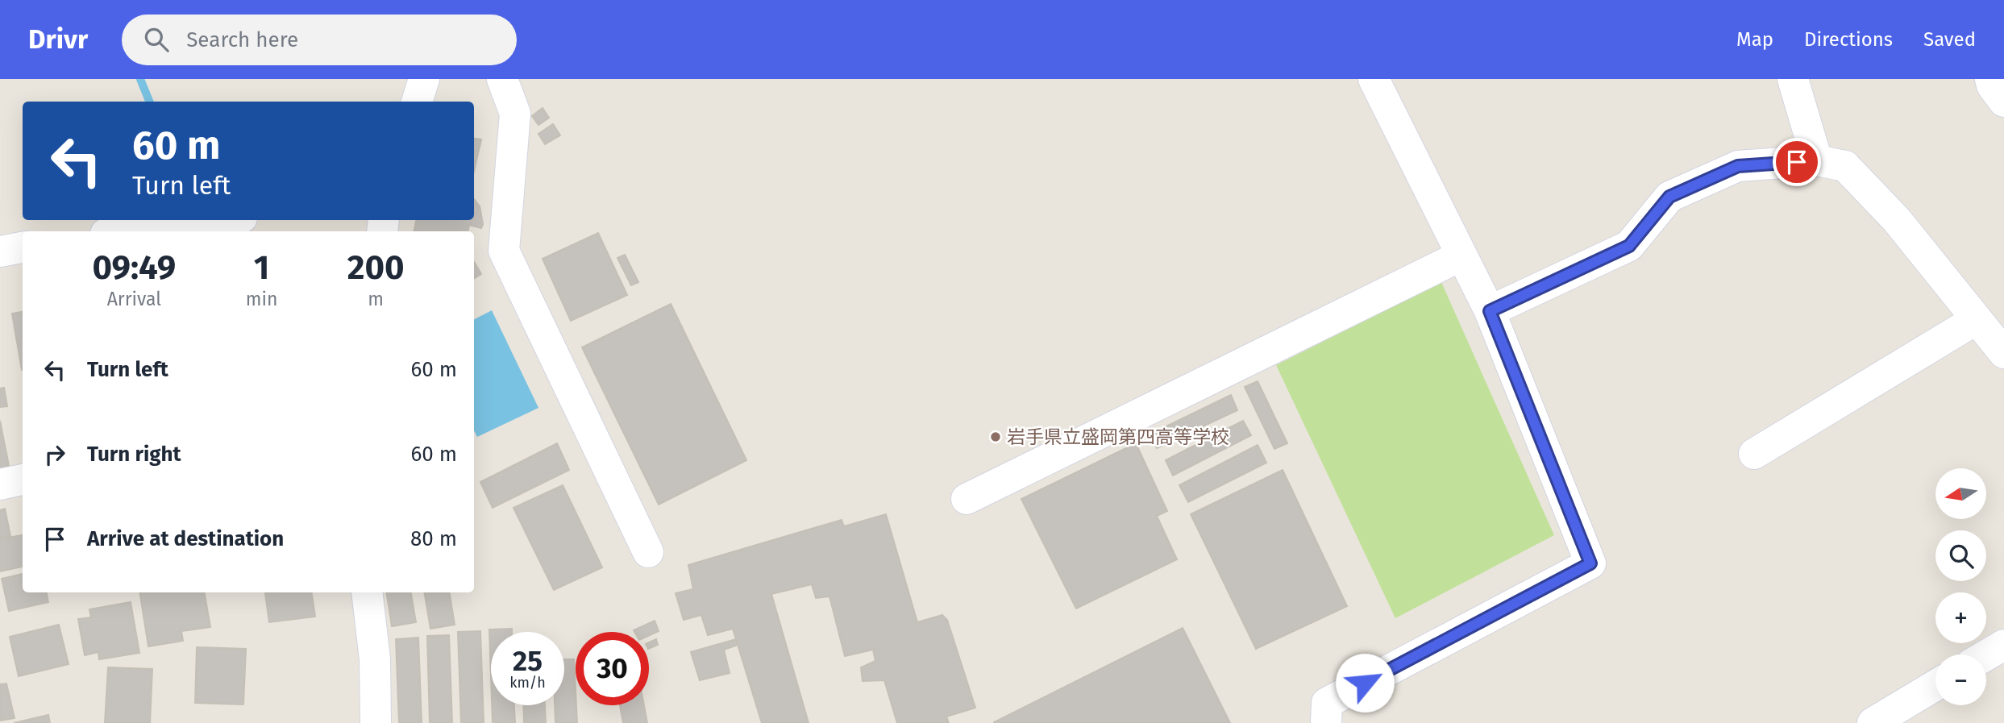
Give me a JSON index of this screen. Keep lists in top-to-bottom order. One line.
{"places":["岩手県立盛岡第四高等学校"],"north":"left","page":{"header":"Drivr","search":"Search here","nav":["Map","Directions","Saved"],"turn":["60 m","Turn left"],"eta":["09:49","Arrival","1","min","200","m"],"list":[{"name":"Turn left","value":"60 m"},{"name":"Turn right","value":"60 m"},{"name":"Arrive at destination","value":"80 m"}],"map_buttons":["+","−"],"speed":"25 km/h","limit":"30"}}
